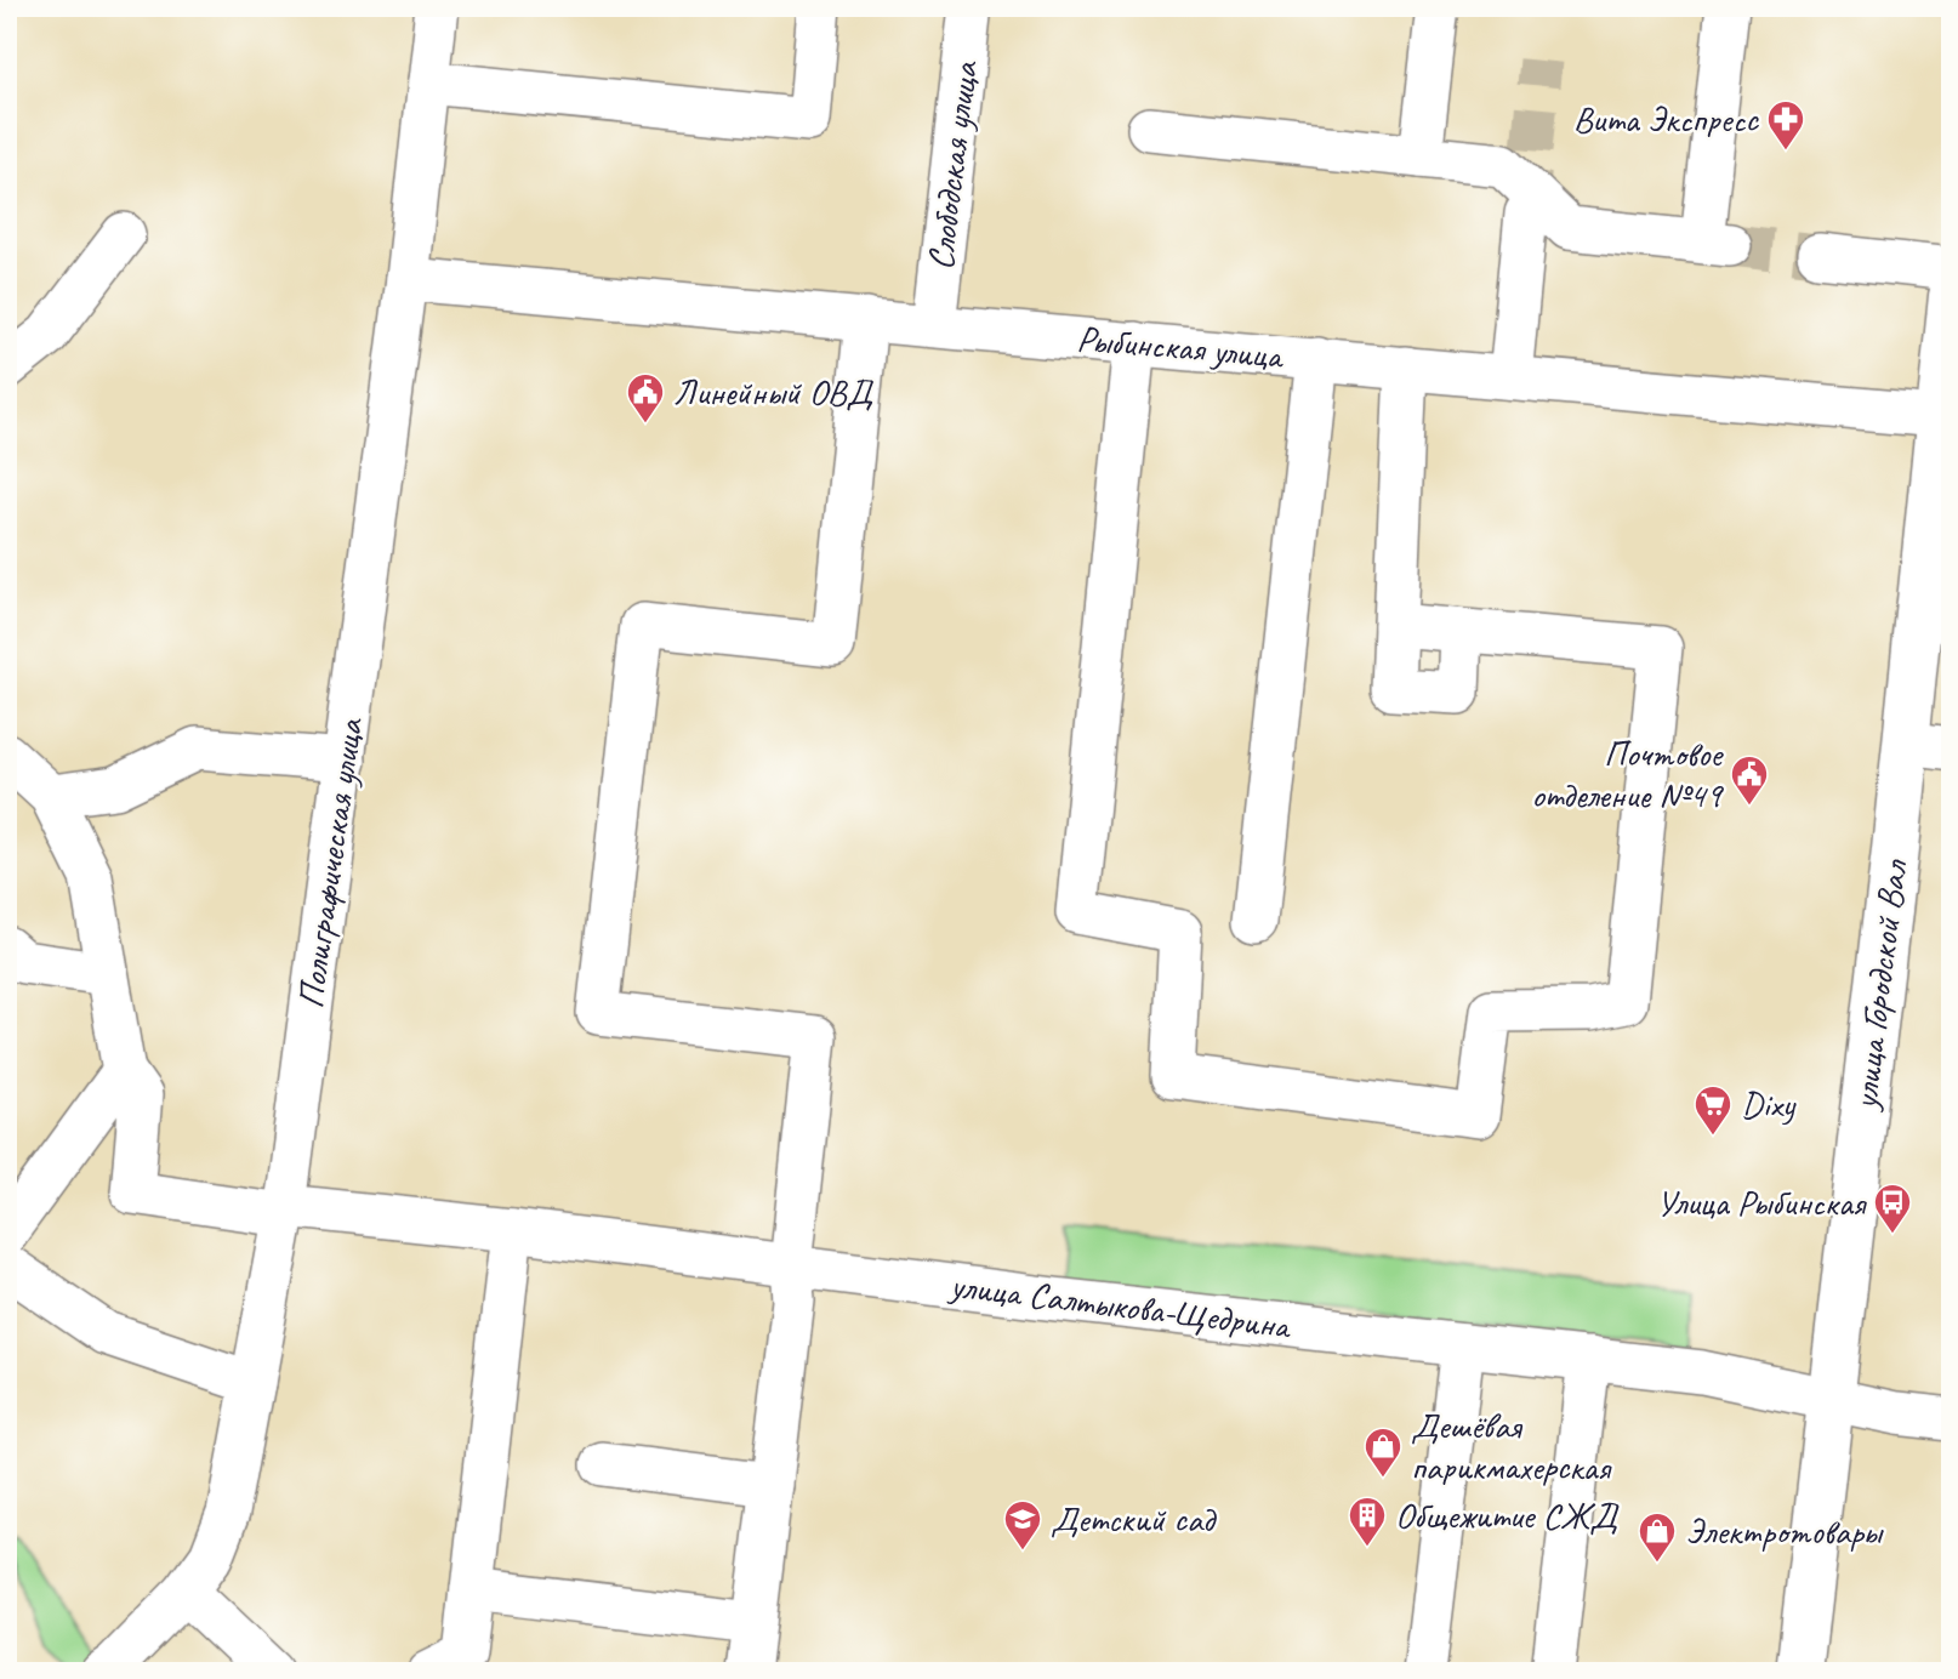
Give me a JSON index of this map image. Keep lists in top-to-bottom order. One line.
{"streets":{"main road":["улица Городской Вал"],"street":["Слободская улица","Рыбинская улица","Полиграфическая улица","улица Салтыкова-Щедрина"]},"crossings":[["Слободская улица","Рыбинская улица"],["Рыбинская улица","Полиграфическая улица"],["Рыбинская улица","улица Городской Вал"],["Полиграфическая улица","улица Салтыкова-Щедрина"],["улица Городской Вал","улица Салтыкова-Щедрина"]],"places":{"pharmacy":["Вита Экспресс"],"public building":["Линейный ОВД","Почтовое отделение №49"],"supermarket":["Dixy"],"bus stop":["Улица Рыбинская"],"shop":["Дешёвая парикмахерская","Электротовары"],"building":["Общежитие СЖД"],"school or university":["Детский сад"]}}
